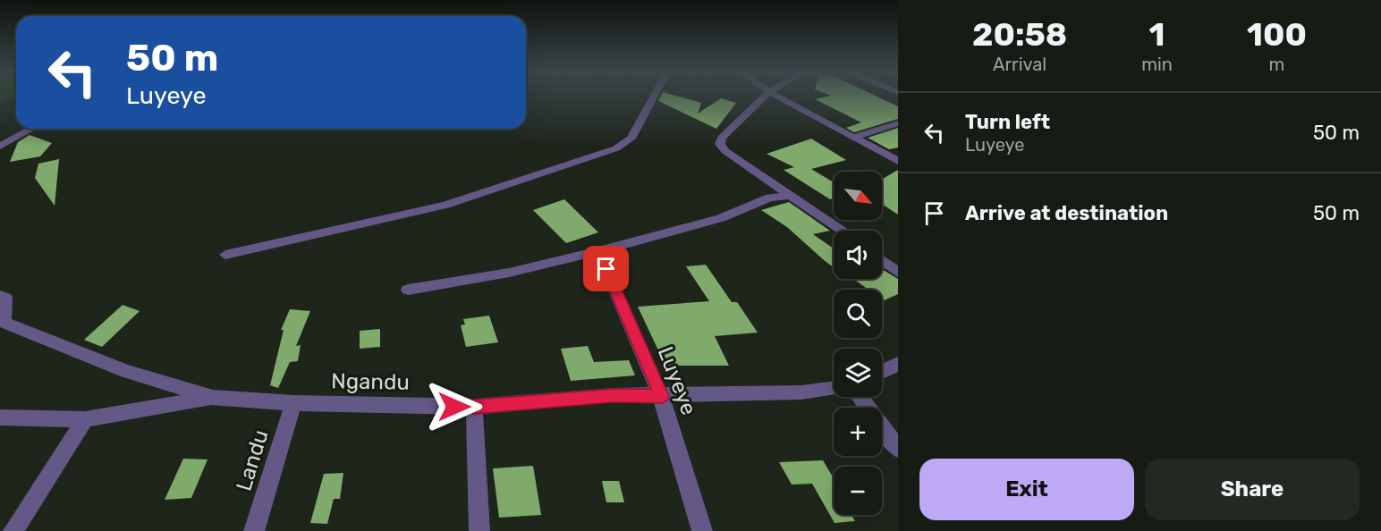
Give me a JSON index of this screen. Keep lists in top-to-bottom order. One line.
{"streets":{"street":["Luyeye","Ngandu","Landu"]},"crossings":[["Luyeye","Ngandu"],["Ngandu","Landu"]],"north":"bottom right","page":{"eta":["20:58","Arrival","1","min","100","m"],"turn":["50 m","Luyeye"],"list":[{"name":"Turn left","note":"Luyeye","value":"50 m"},{"name":"Arrive at destination","value":"50 m"}],"map_buttons":["+","−"],"buttons":["Exit","Share"]}}
